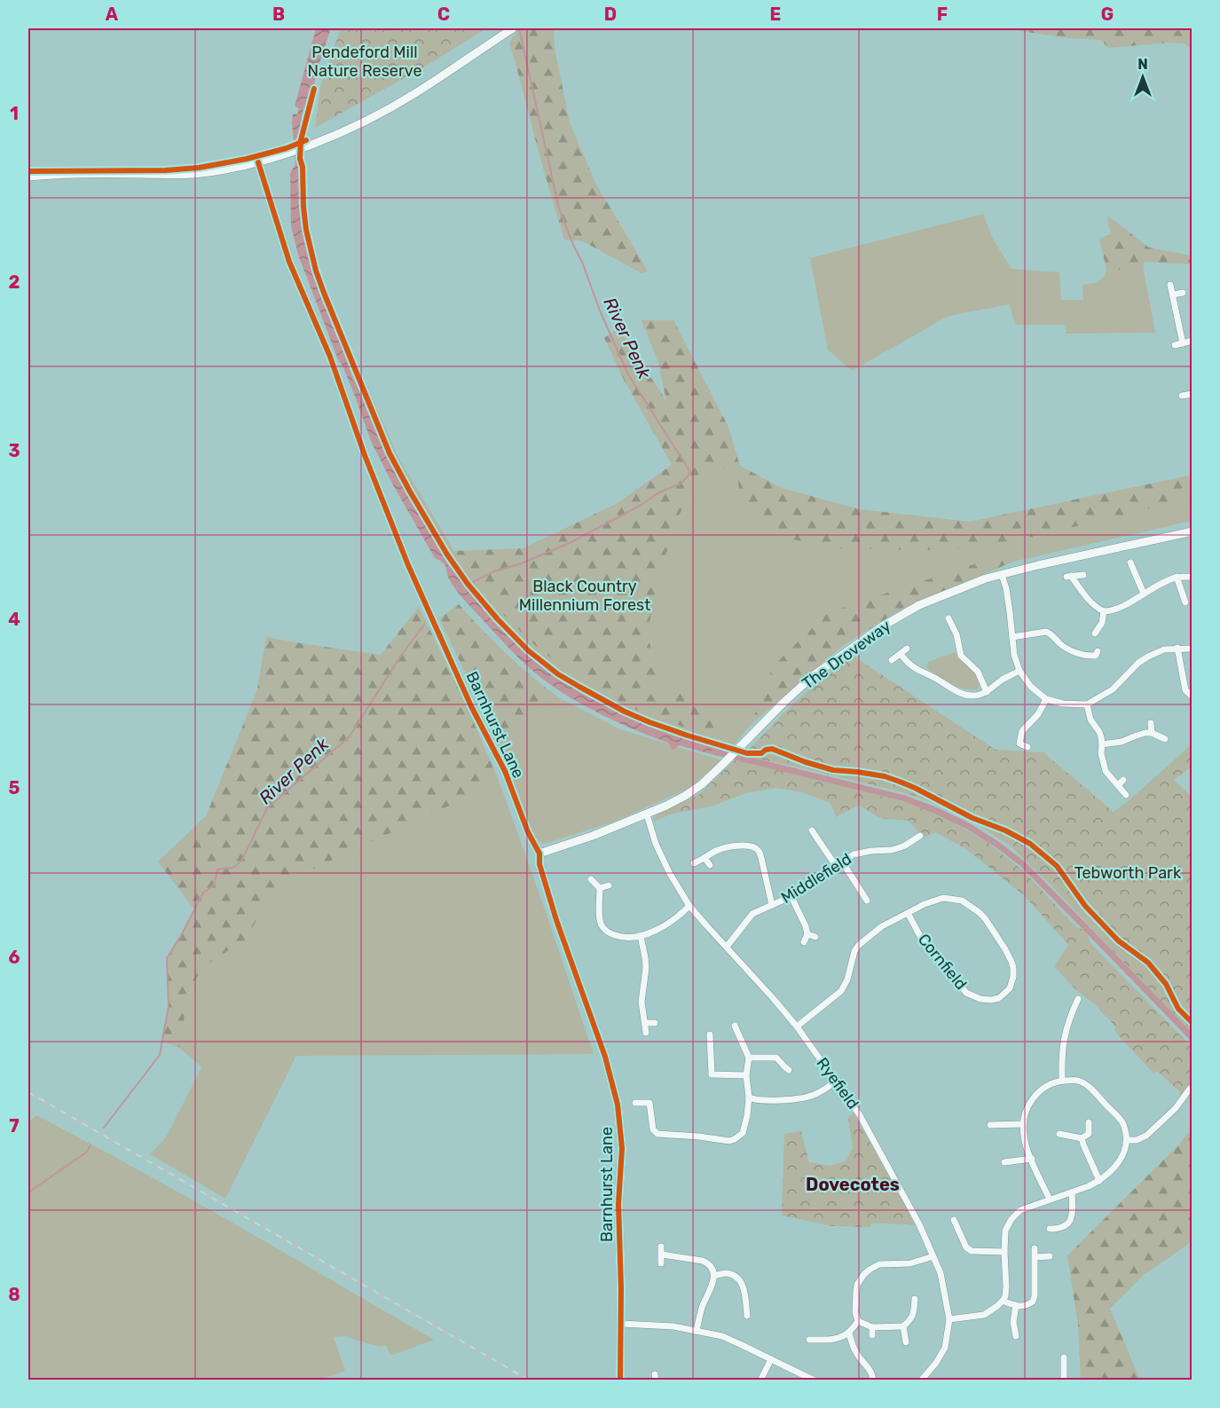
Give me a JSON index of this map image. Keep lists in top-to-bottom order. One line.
{"streets":{"street":["The Droveway","Barnhurst Lane","Middlefield","Cornfield","Ryefield"]},"crossings":[["The Droveway","Barnhurst Lane"],["The Droveway","Ryefield"],["Middlefield","Ryefield"],["Cornfield","Ryefield"]],"districts":["Dovecotes"],"water":["River Penk"],"parks":["Pendeford Mill Nature Reserve","Black Country Millennium Forest","Tebworth Park"],"north":"top","grid":{"columns":["A","B","C","D","E","F","G"],"rows":["1","2","3","4","5","6","7","8"]}}
